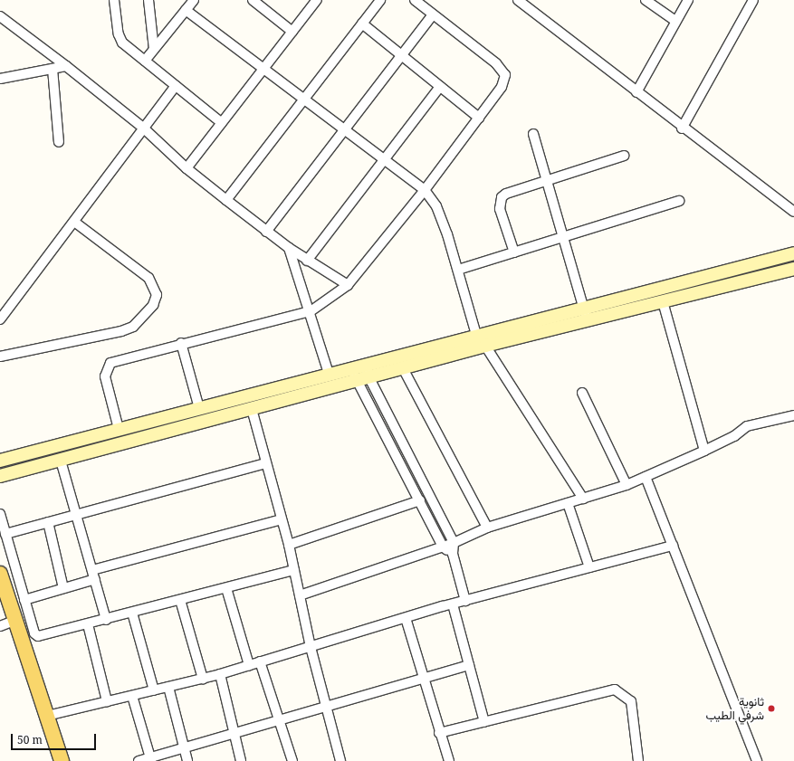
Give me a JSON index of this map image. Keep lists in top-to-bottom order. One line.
{"places":["ثانوية شرفي الطيب"],"scale_bar":"50 m"}
